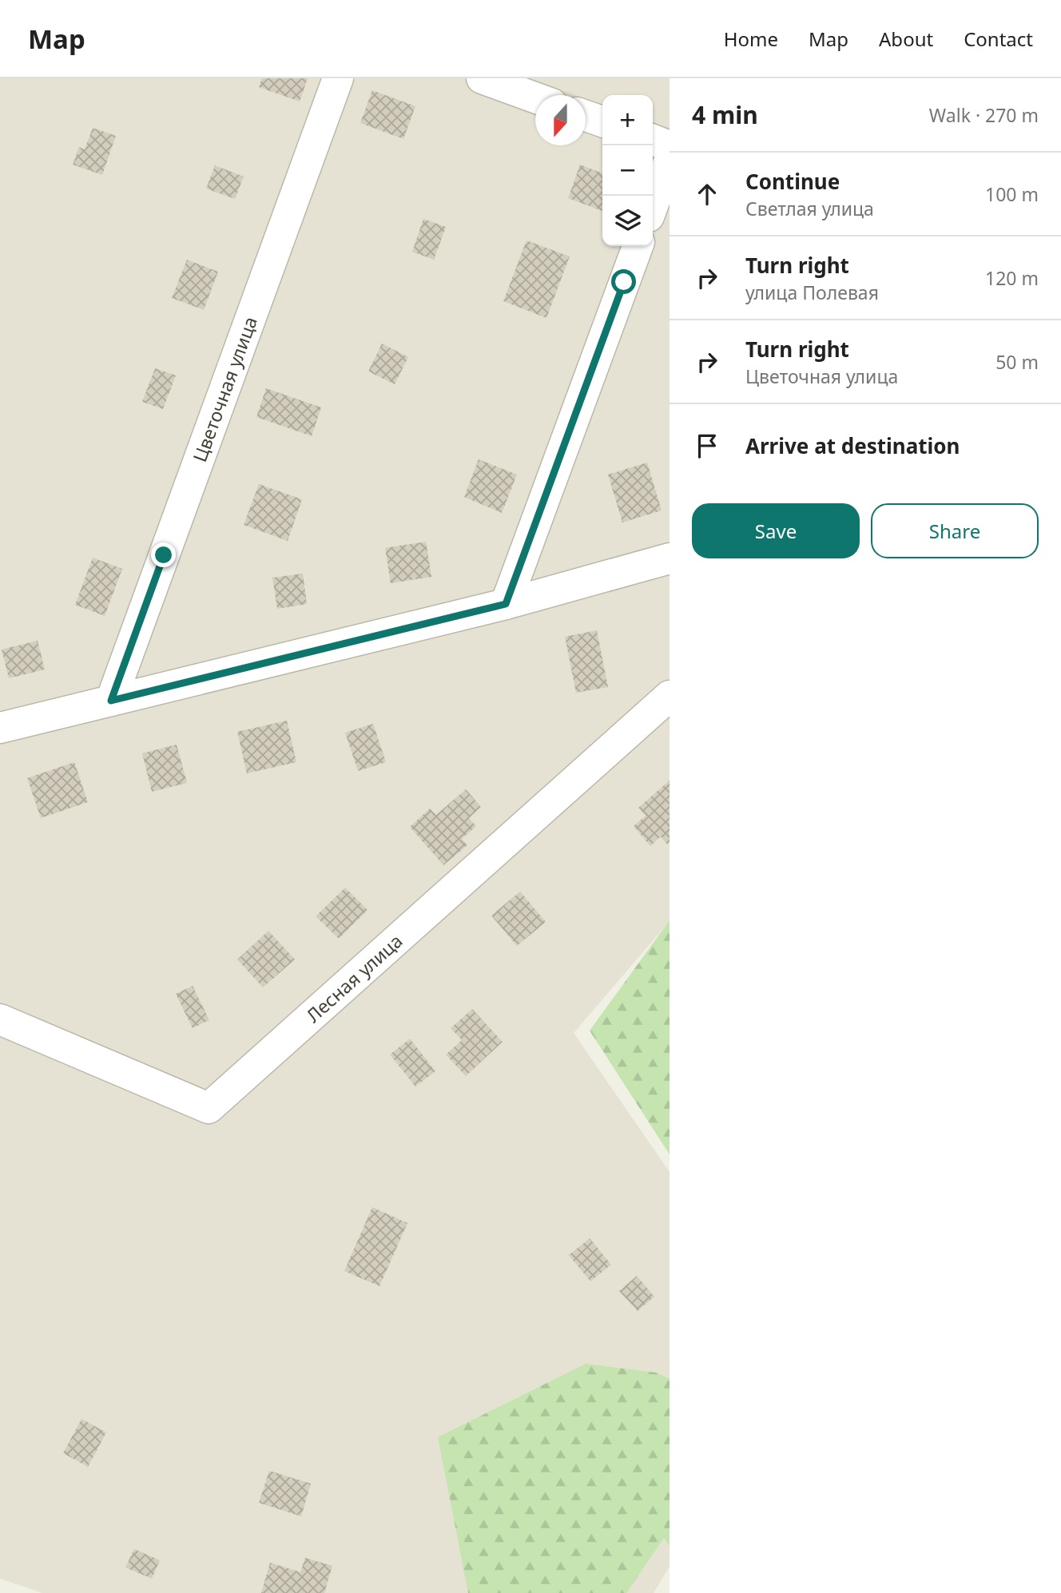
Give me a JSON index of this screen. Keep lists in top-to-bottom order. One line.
{"streets":{"street":["Цветочная улица","Лесная улица"]},"north":"bottom","page":{"header":"Map","nav":["Home","Map","About","Contact"],"heading":["4 min","Walk · 270 m"],"map_buttons":["+","−"],"list":[["Continue","Светлая улица","100 m"],["Turn right","улица Полевая","120 m"],["Turn right","Цветочная улица","50 m"],"Arrive at destination"],"buttons":["Save","Share"]}}
